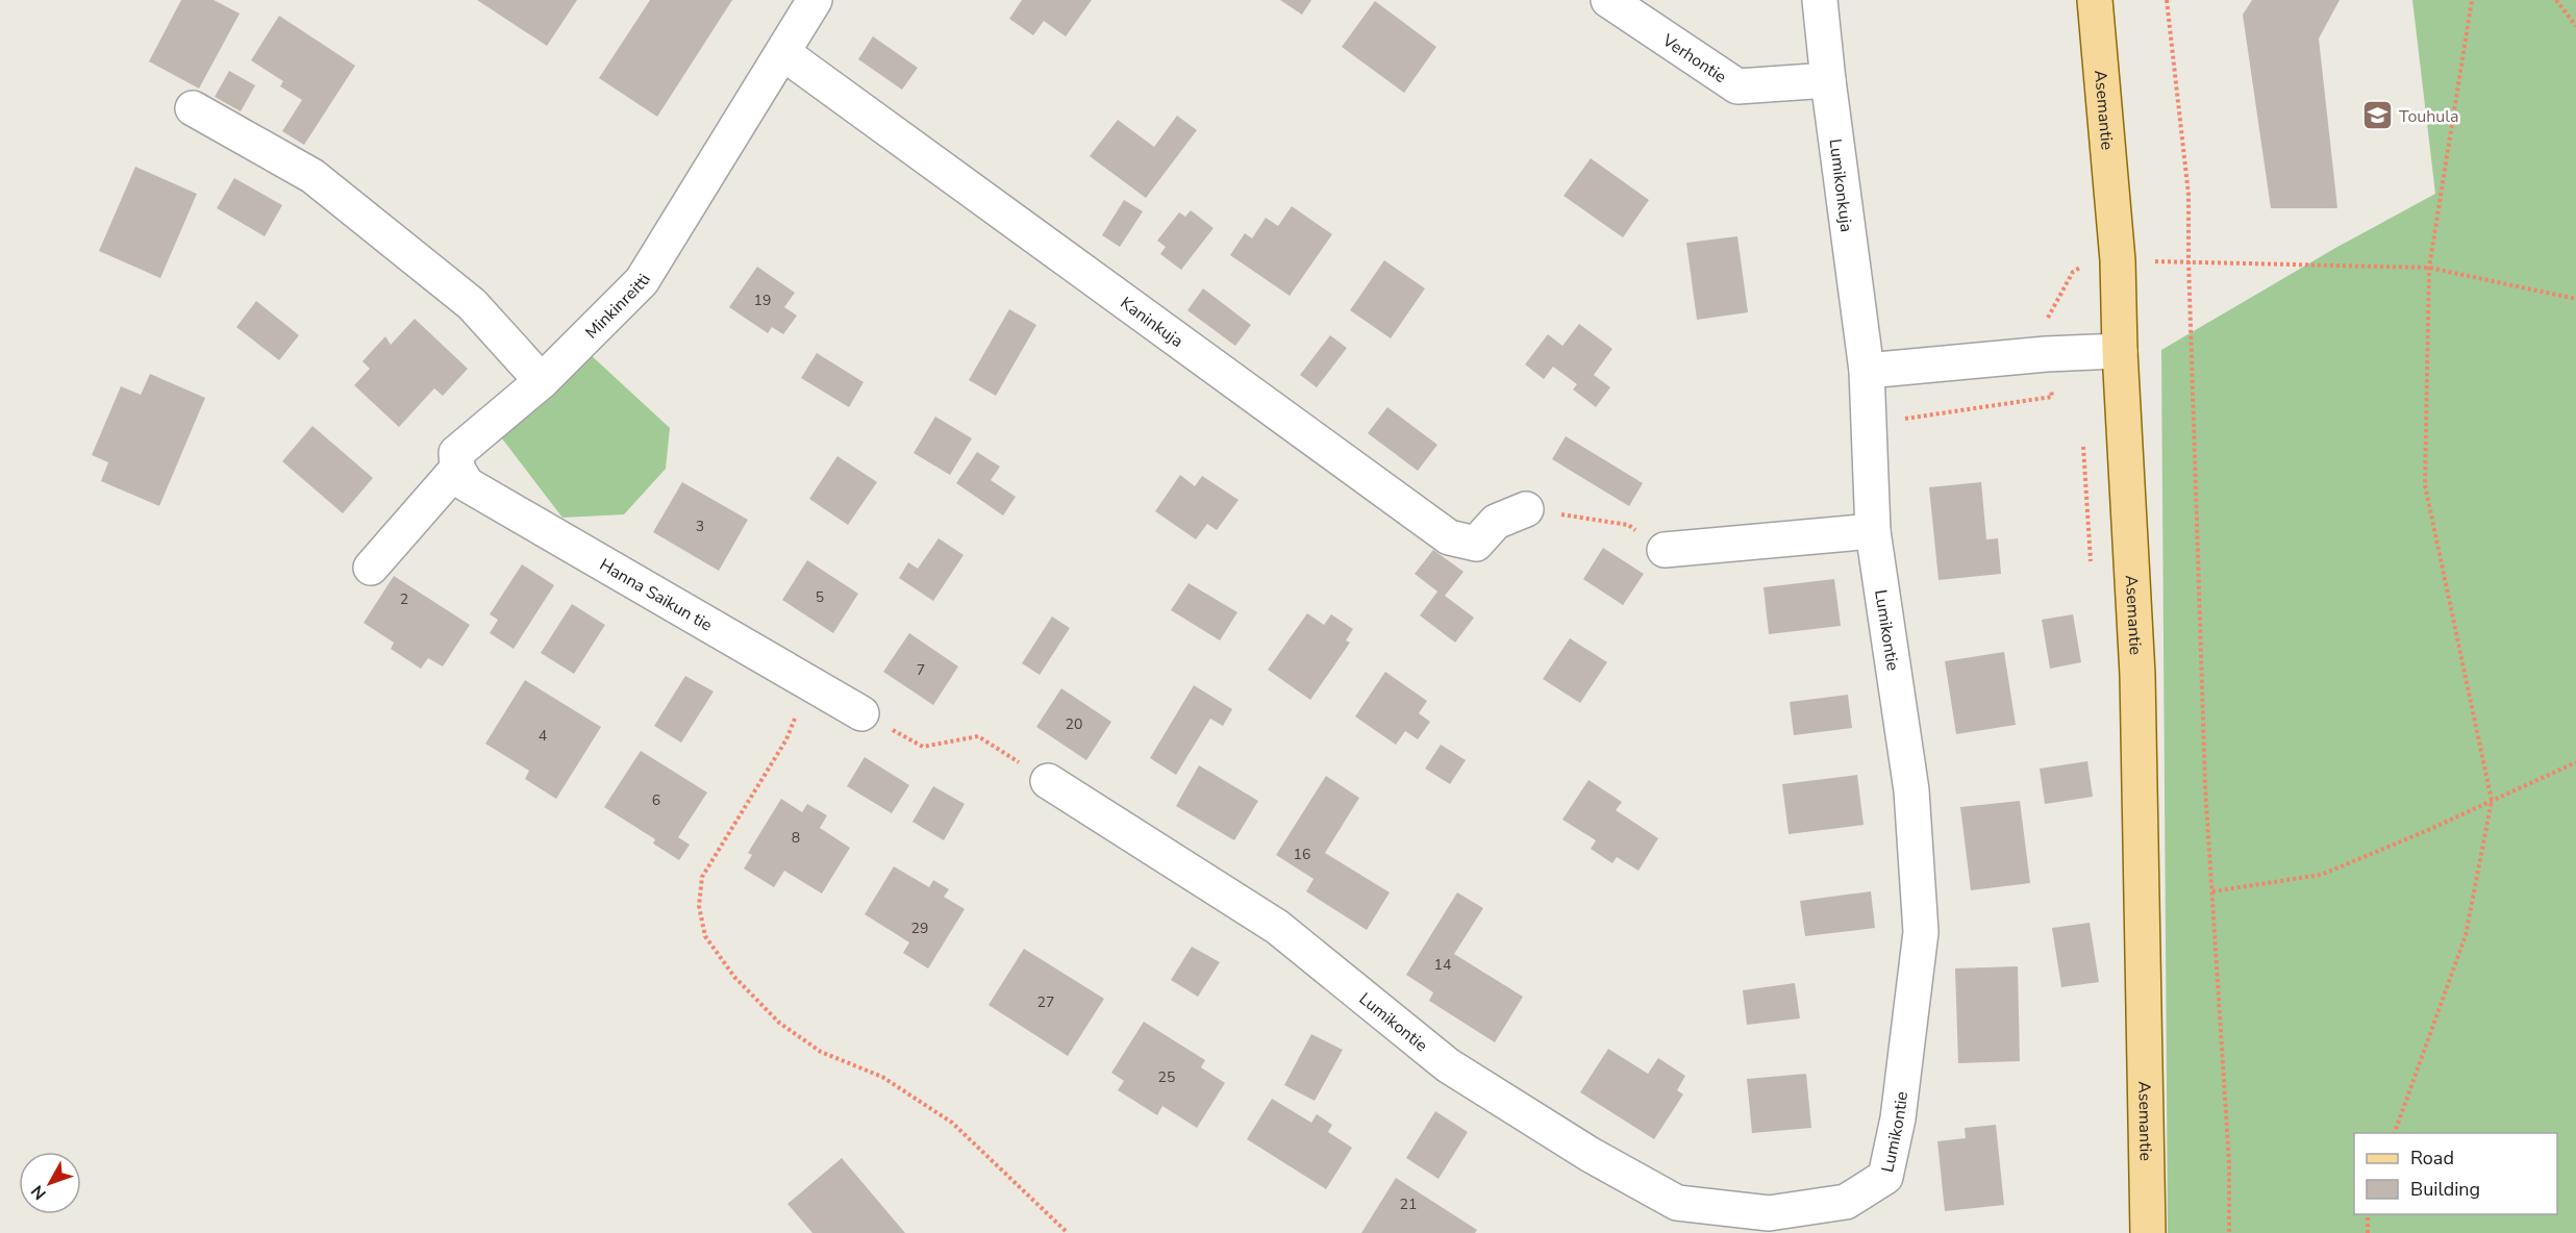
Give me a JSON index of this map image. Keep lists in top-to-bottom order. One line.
{"streets":{"main road":["Asemantie"],"street":["Verhontie","Lumikonkuja","Minkinreitti","Kaninkuja","Hanna Saikun tie","Lumikontie"]},"crossings":[["Verhontie","Lumikonkuja"],["Lumikonkuja","Lumikontie"],["Minkinreitti","Kaninkuja"],["Minkinreitti","Hanna Saikun tie"]],"places":{"school or university":["Touhula"]},"house_numbers":["19","3","5","2","7","20","4","6","8","16","29","14","27","25","21"],"legend":["Road","Building"],"north":"bottom left"}
